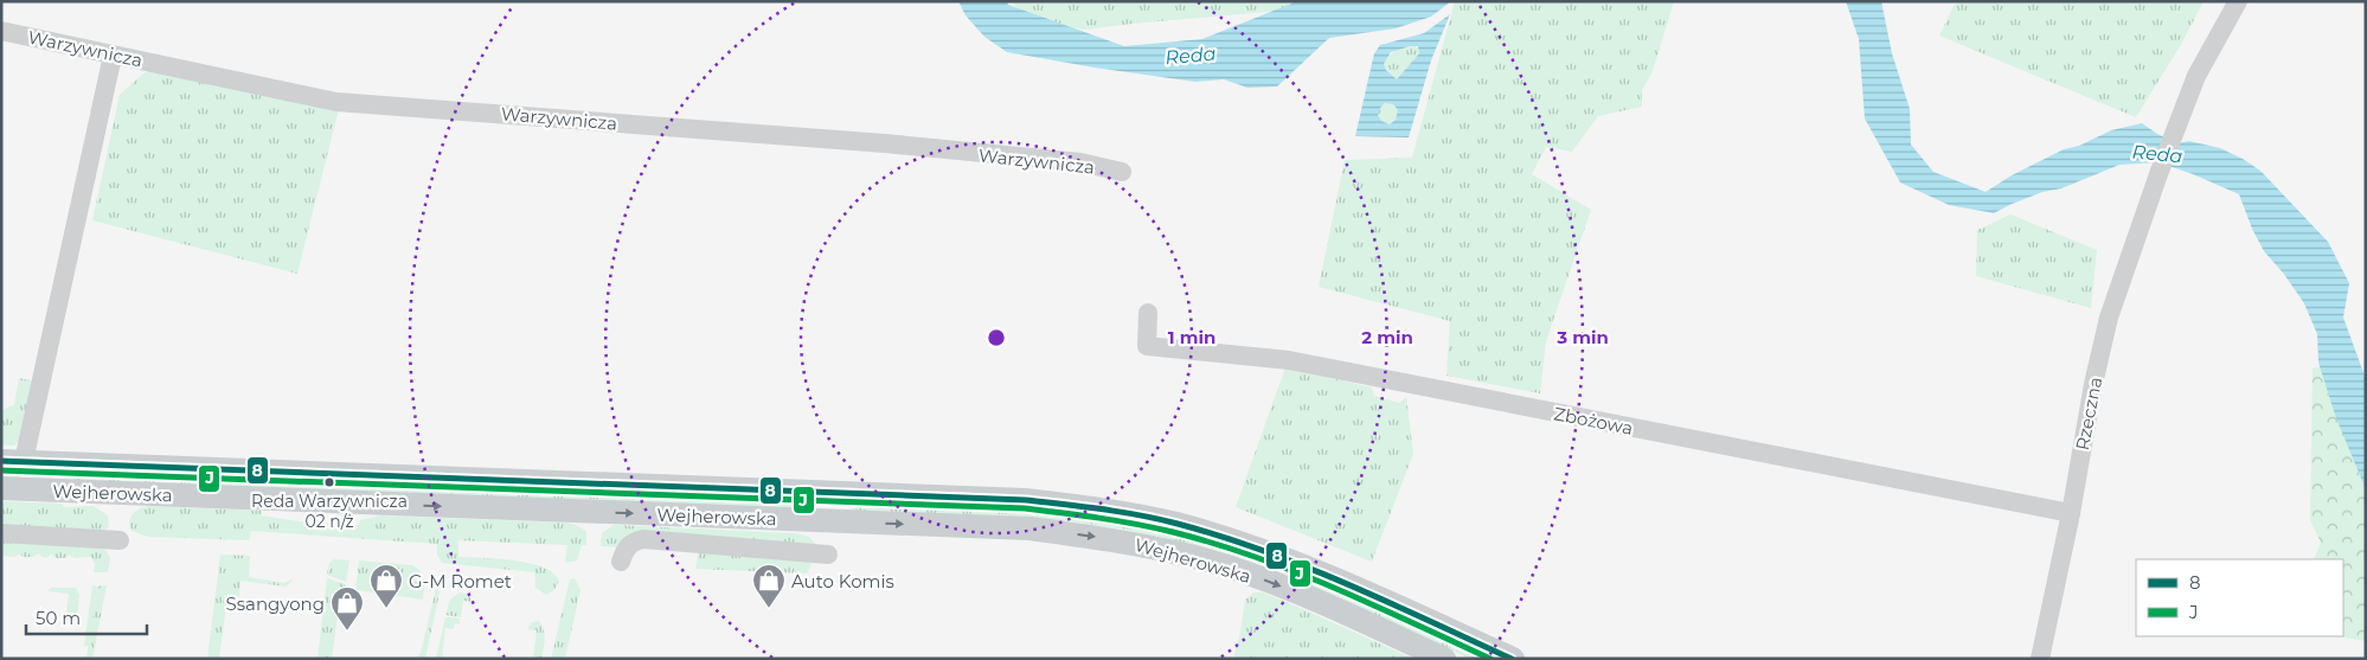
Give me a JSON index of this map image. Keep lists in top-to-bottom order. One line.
{"streets":{"main road":["Wejherowska"],"street":["Warzywnicza","Rzeczna","Zbożowa"]},"crossings":[["Rzeczna","Zbożowa"]],"water":["Reda"],"places":{"other":["Reda Warzywnicza 02 n/ż"],"shop":["G-M Romet","Auto Komis","Ssangyong"]},"lines":["transit line 8","transit line J"],"legend":["8","J"],"scale_bar":"50 m","rings":["1 min","2 min","3 min"]}
